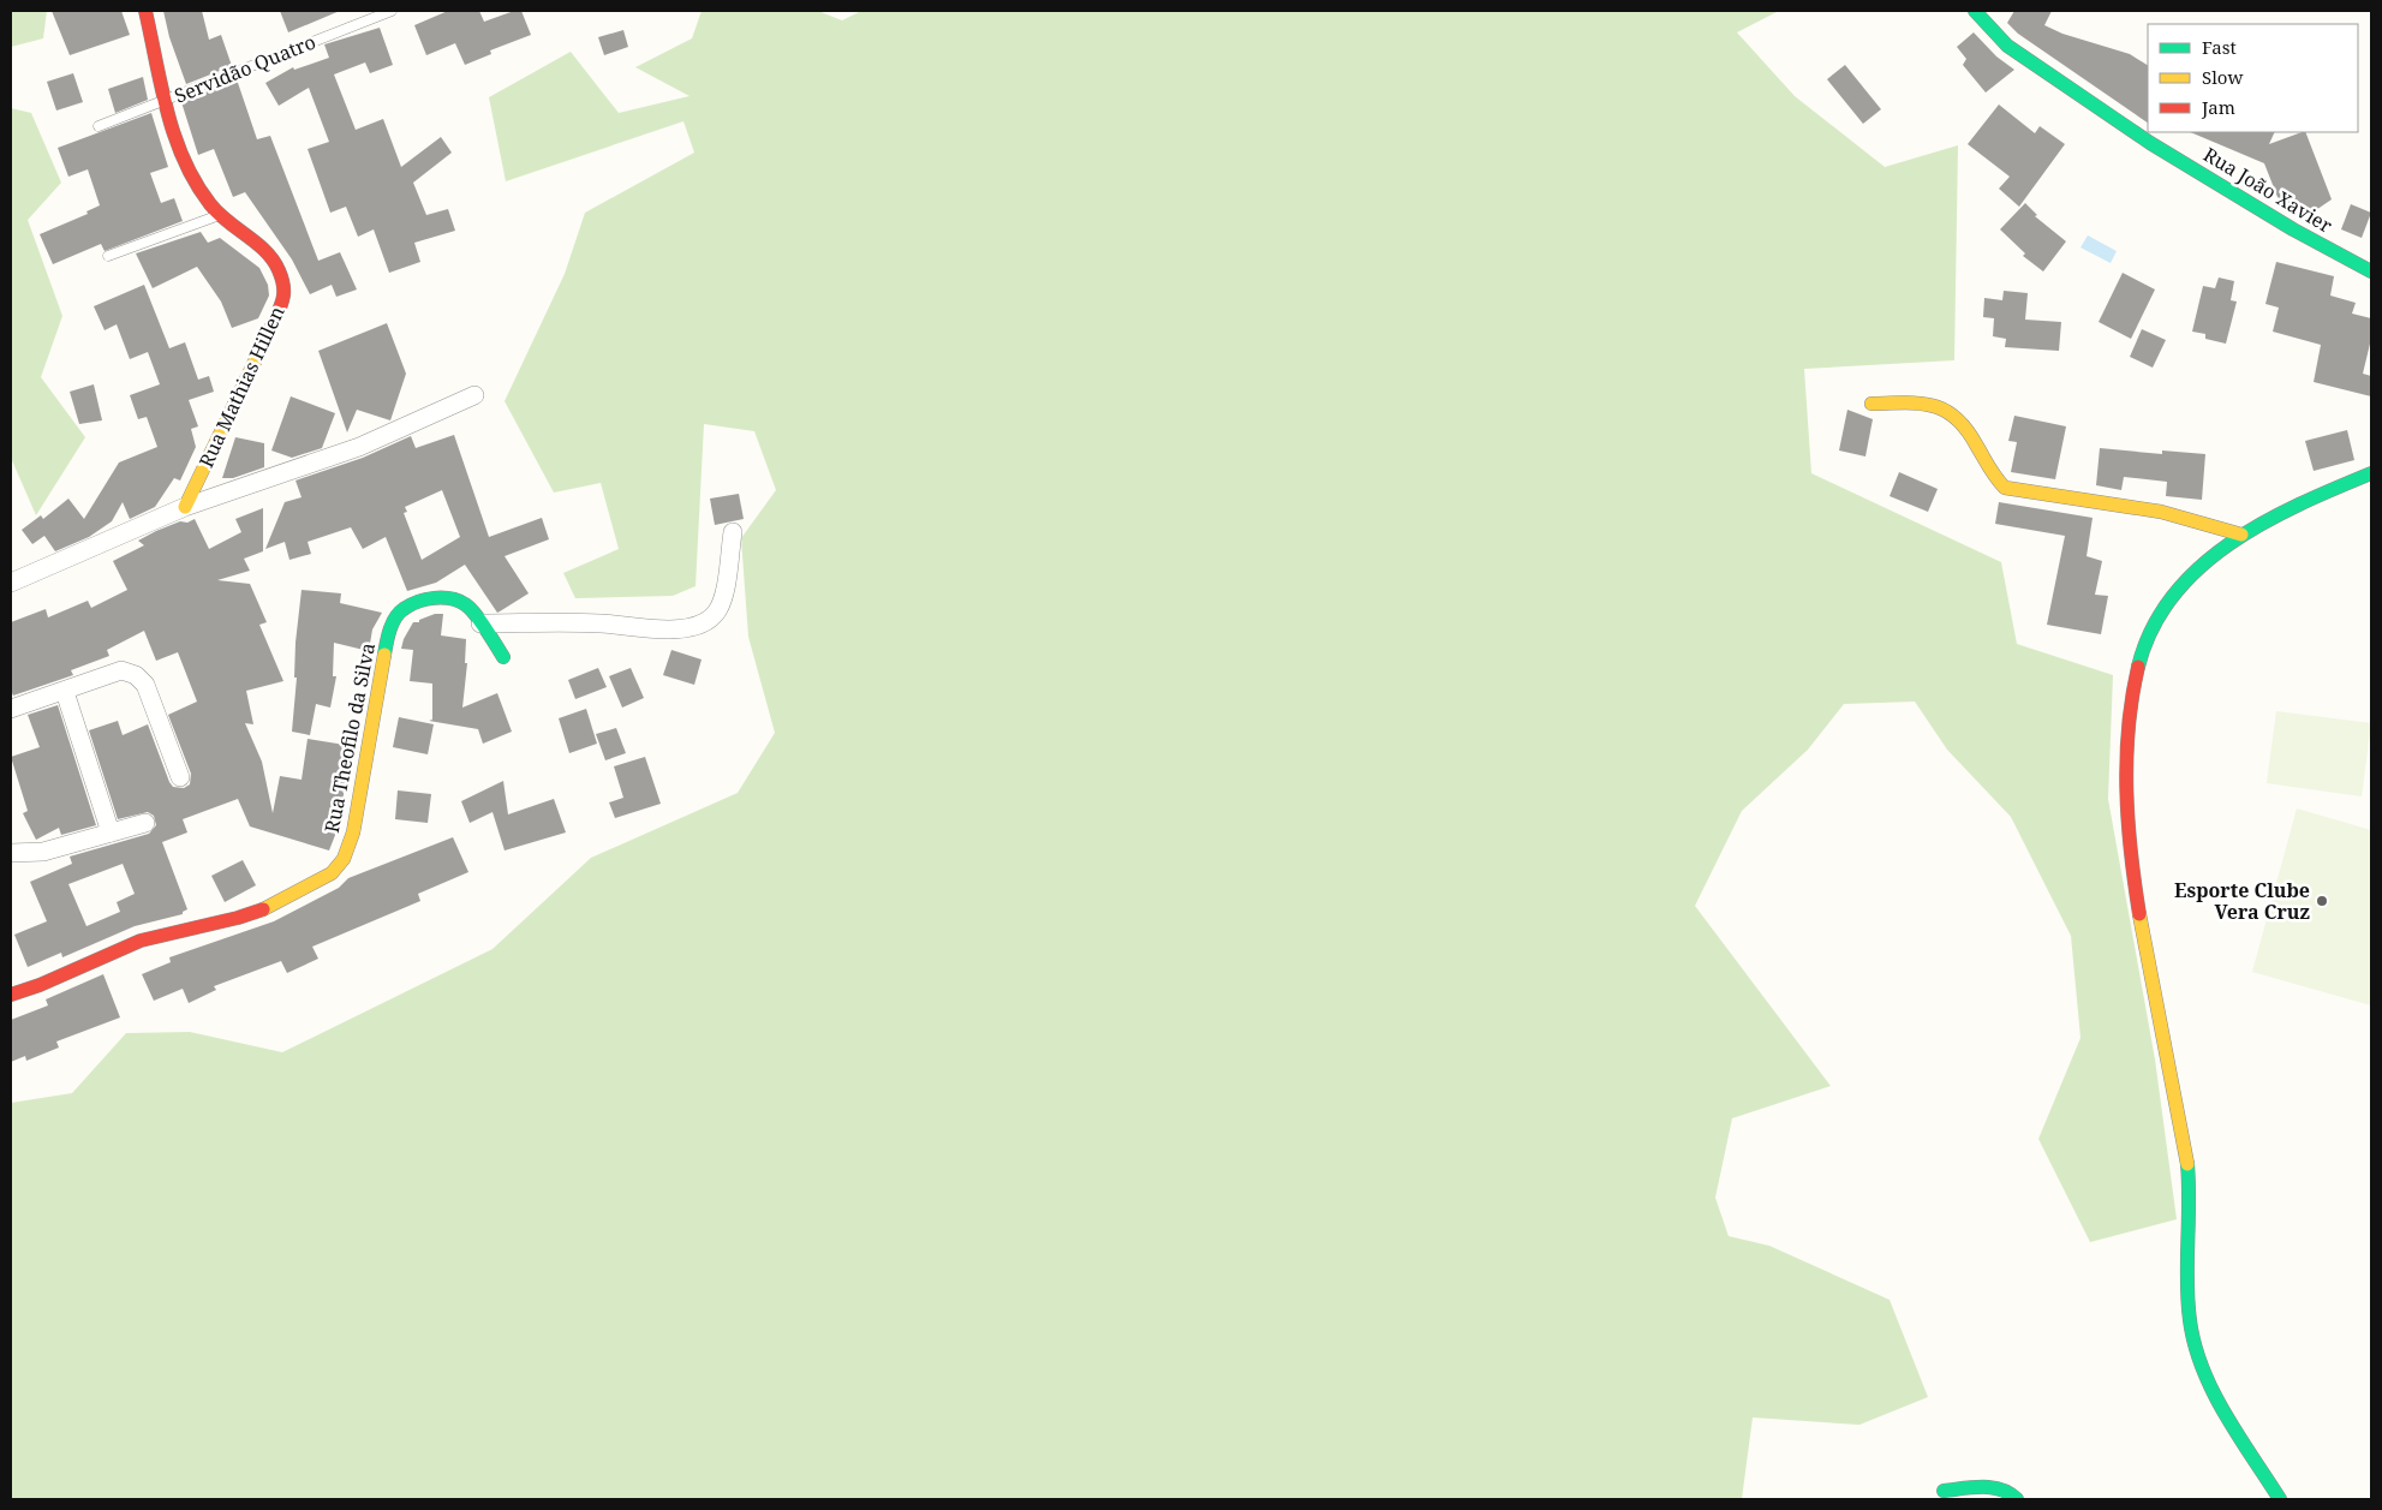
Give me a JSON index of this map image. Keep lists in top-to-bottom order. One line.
{"streets":{"street":["Rua João Xavier","Rua Mathias Hillen","Rua Theofilo da Silva"],"lane":["Servidão Quatro"]},"crossings":[["Servidão Quatro","Rua Mathias Hillen"]],"places":["Esporte Clube Vera Cruz"],"legend":["Fast","Slow","Jam"]}
